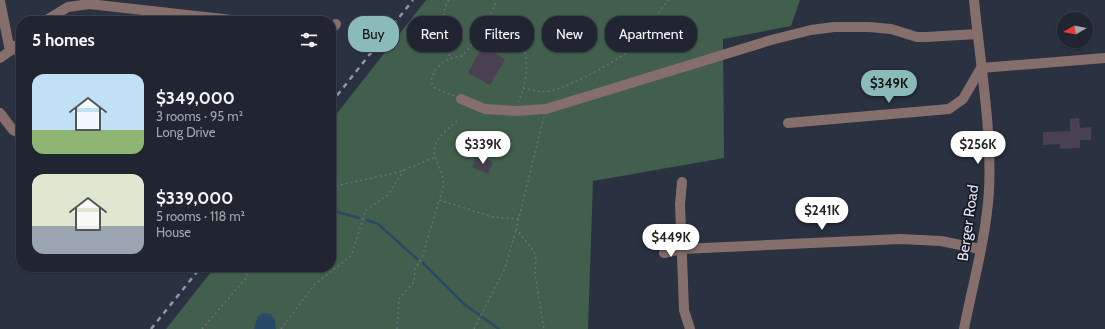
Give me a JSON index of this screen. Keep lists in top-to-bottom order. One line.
{"streets":{"street":["Berger Road"]},"north":"left","page":{"chip":["Buy","Rent","Filters","New","Apartment"],"heading":"5 homes","list":[{"name":"$349,000","note":"3 rooms · 95 m² · Long Drive"},{"name":"$339,000","note":"5 rooms · 118 m² · House"}],"price":["$349K","$339K","$256K","$241K","$449K"]}}
